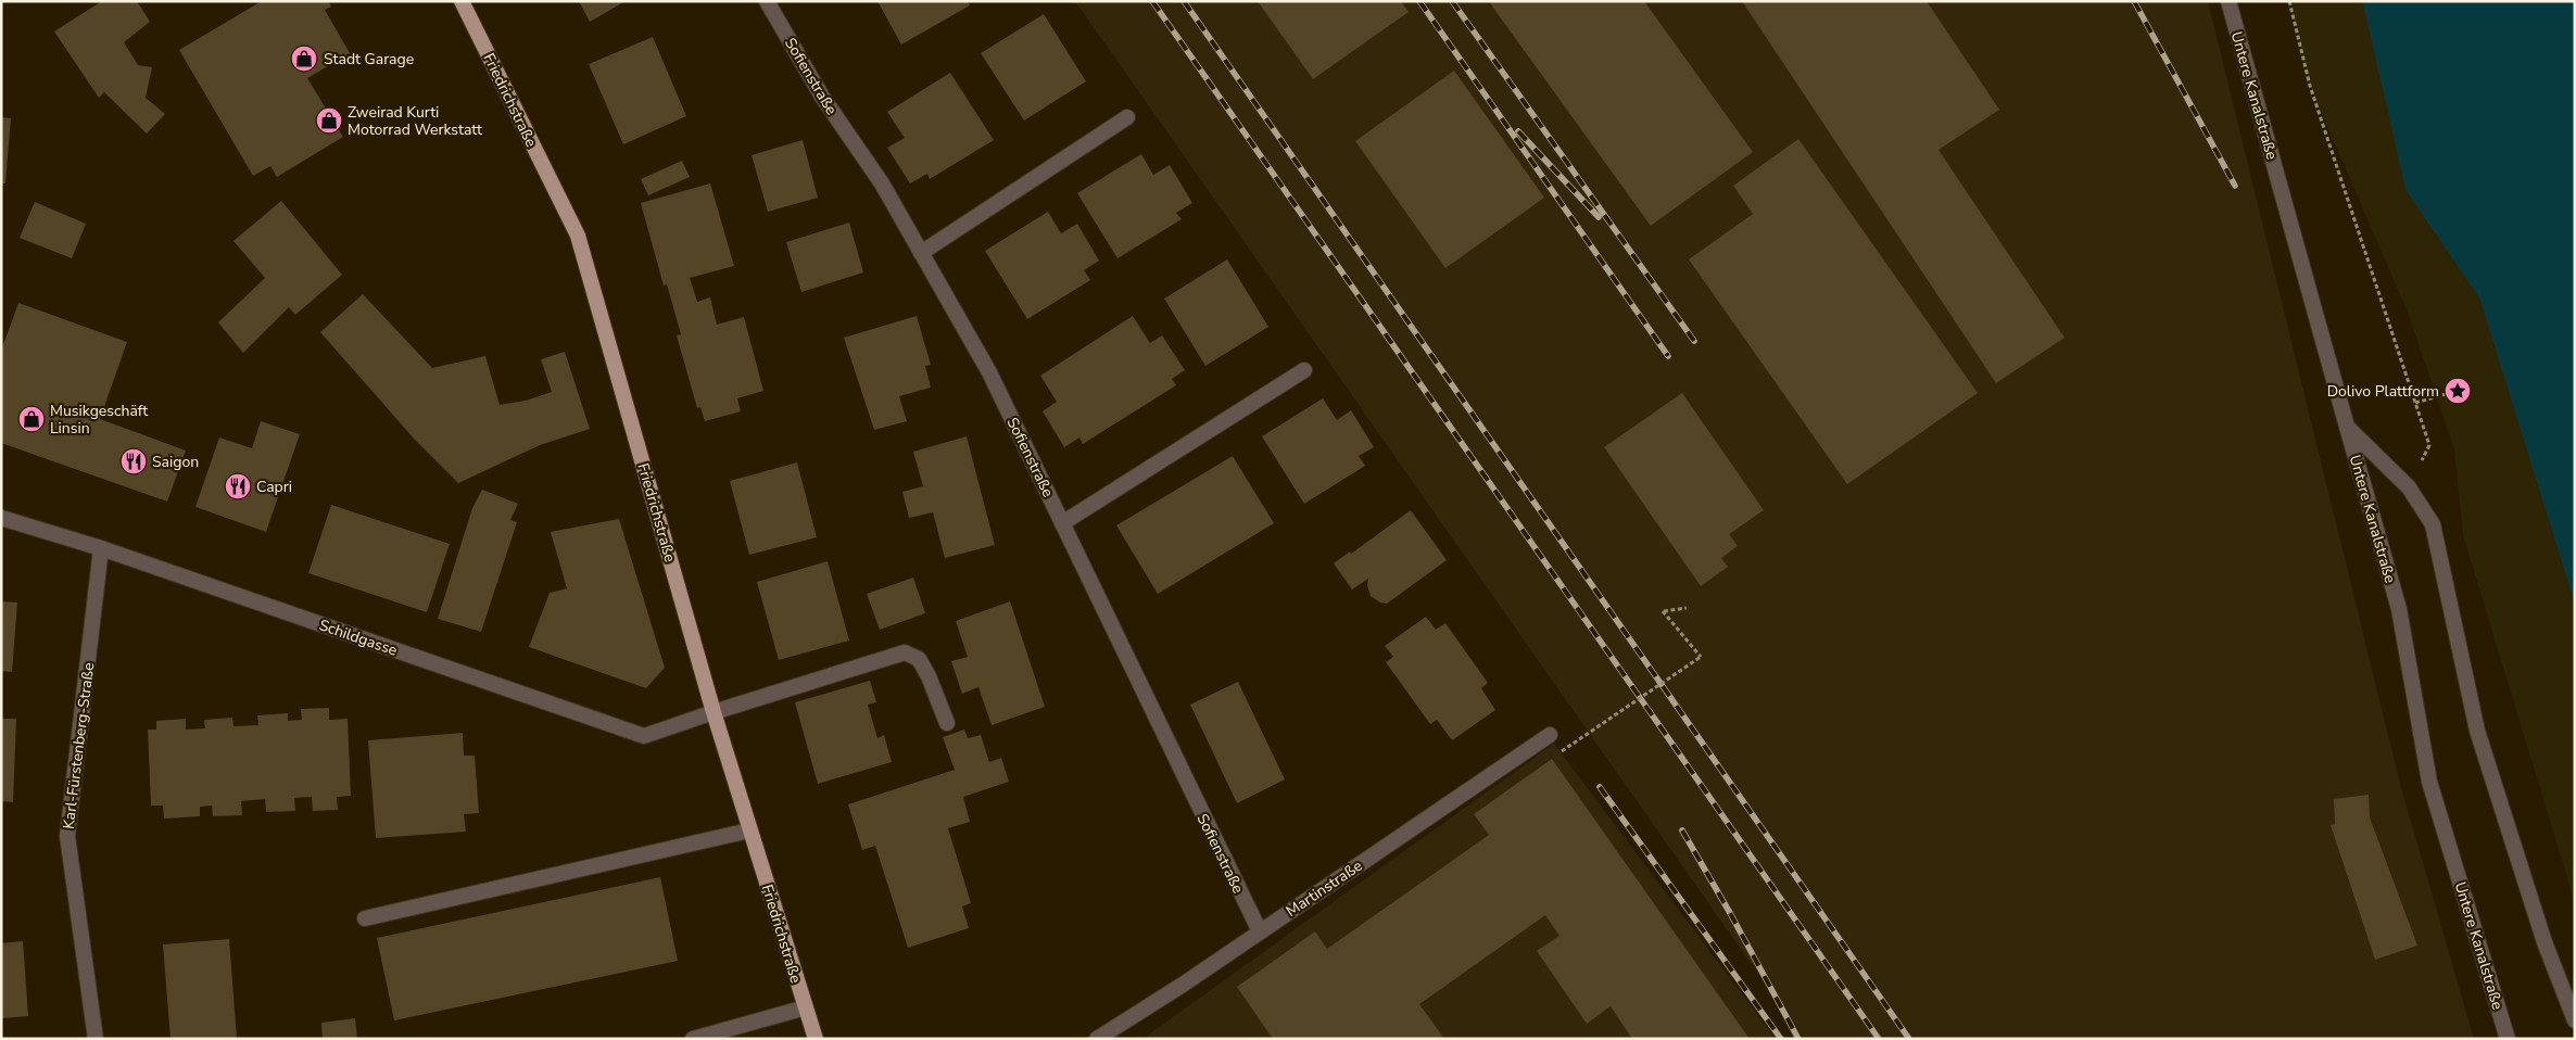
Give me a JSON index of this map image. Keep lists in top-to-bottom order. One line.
{"streets":{"main road":["Friedrichstraße"],"street":["Sofienstraße","Untere Kanalstraße","Schildgasse","Karl-Fürstenberg-Straße","Martinstraße"]},"crossings":[["Sofienstraße","Martinstraße"],["Friedrichstraße","Schildgasse"],["Schildgasse","Karl-Fürstenberg-Straße"]],"places":{"shop":["Stadt Garage","Zweirad Kurti Motorrad Werkstatt","Musikgeschäft Linsin"],"place":["Dolivo Plattform"],"restaurant":["Saigon","Capri"]}}
